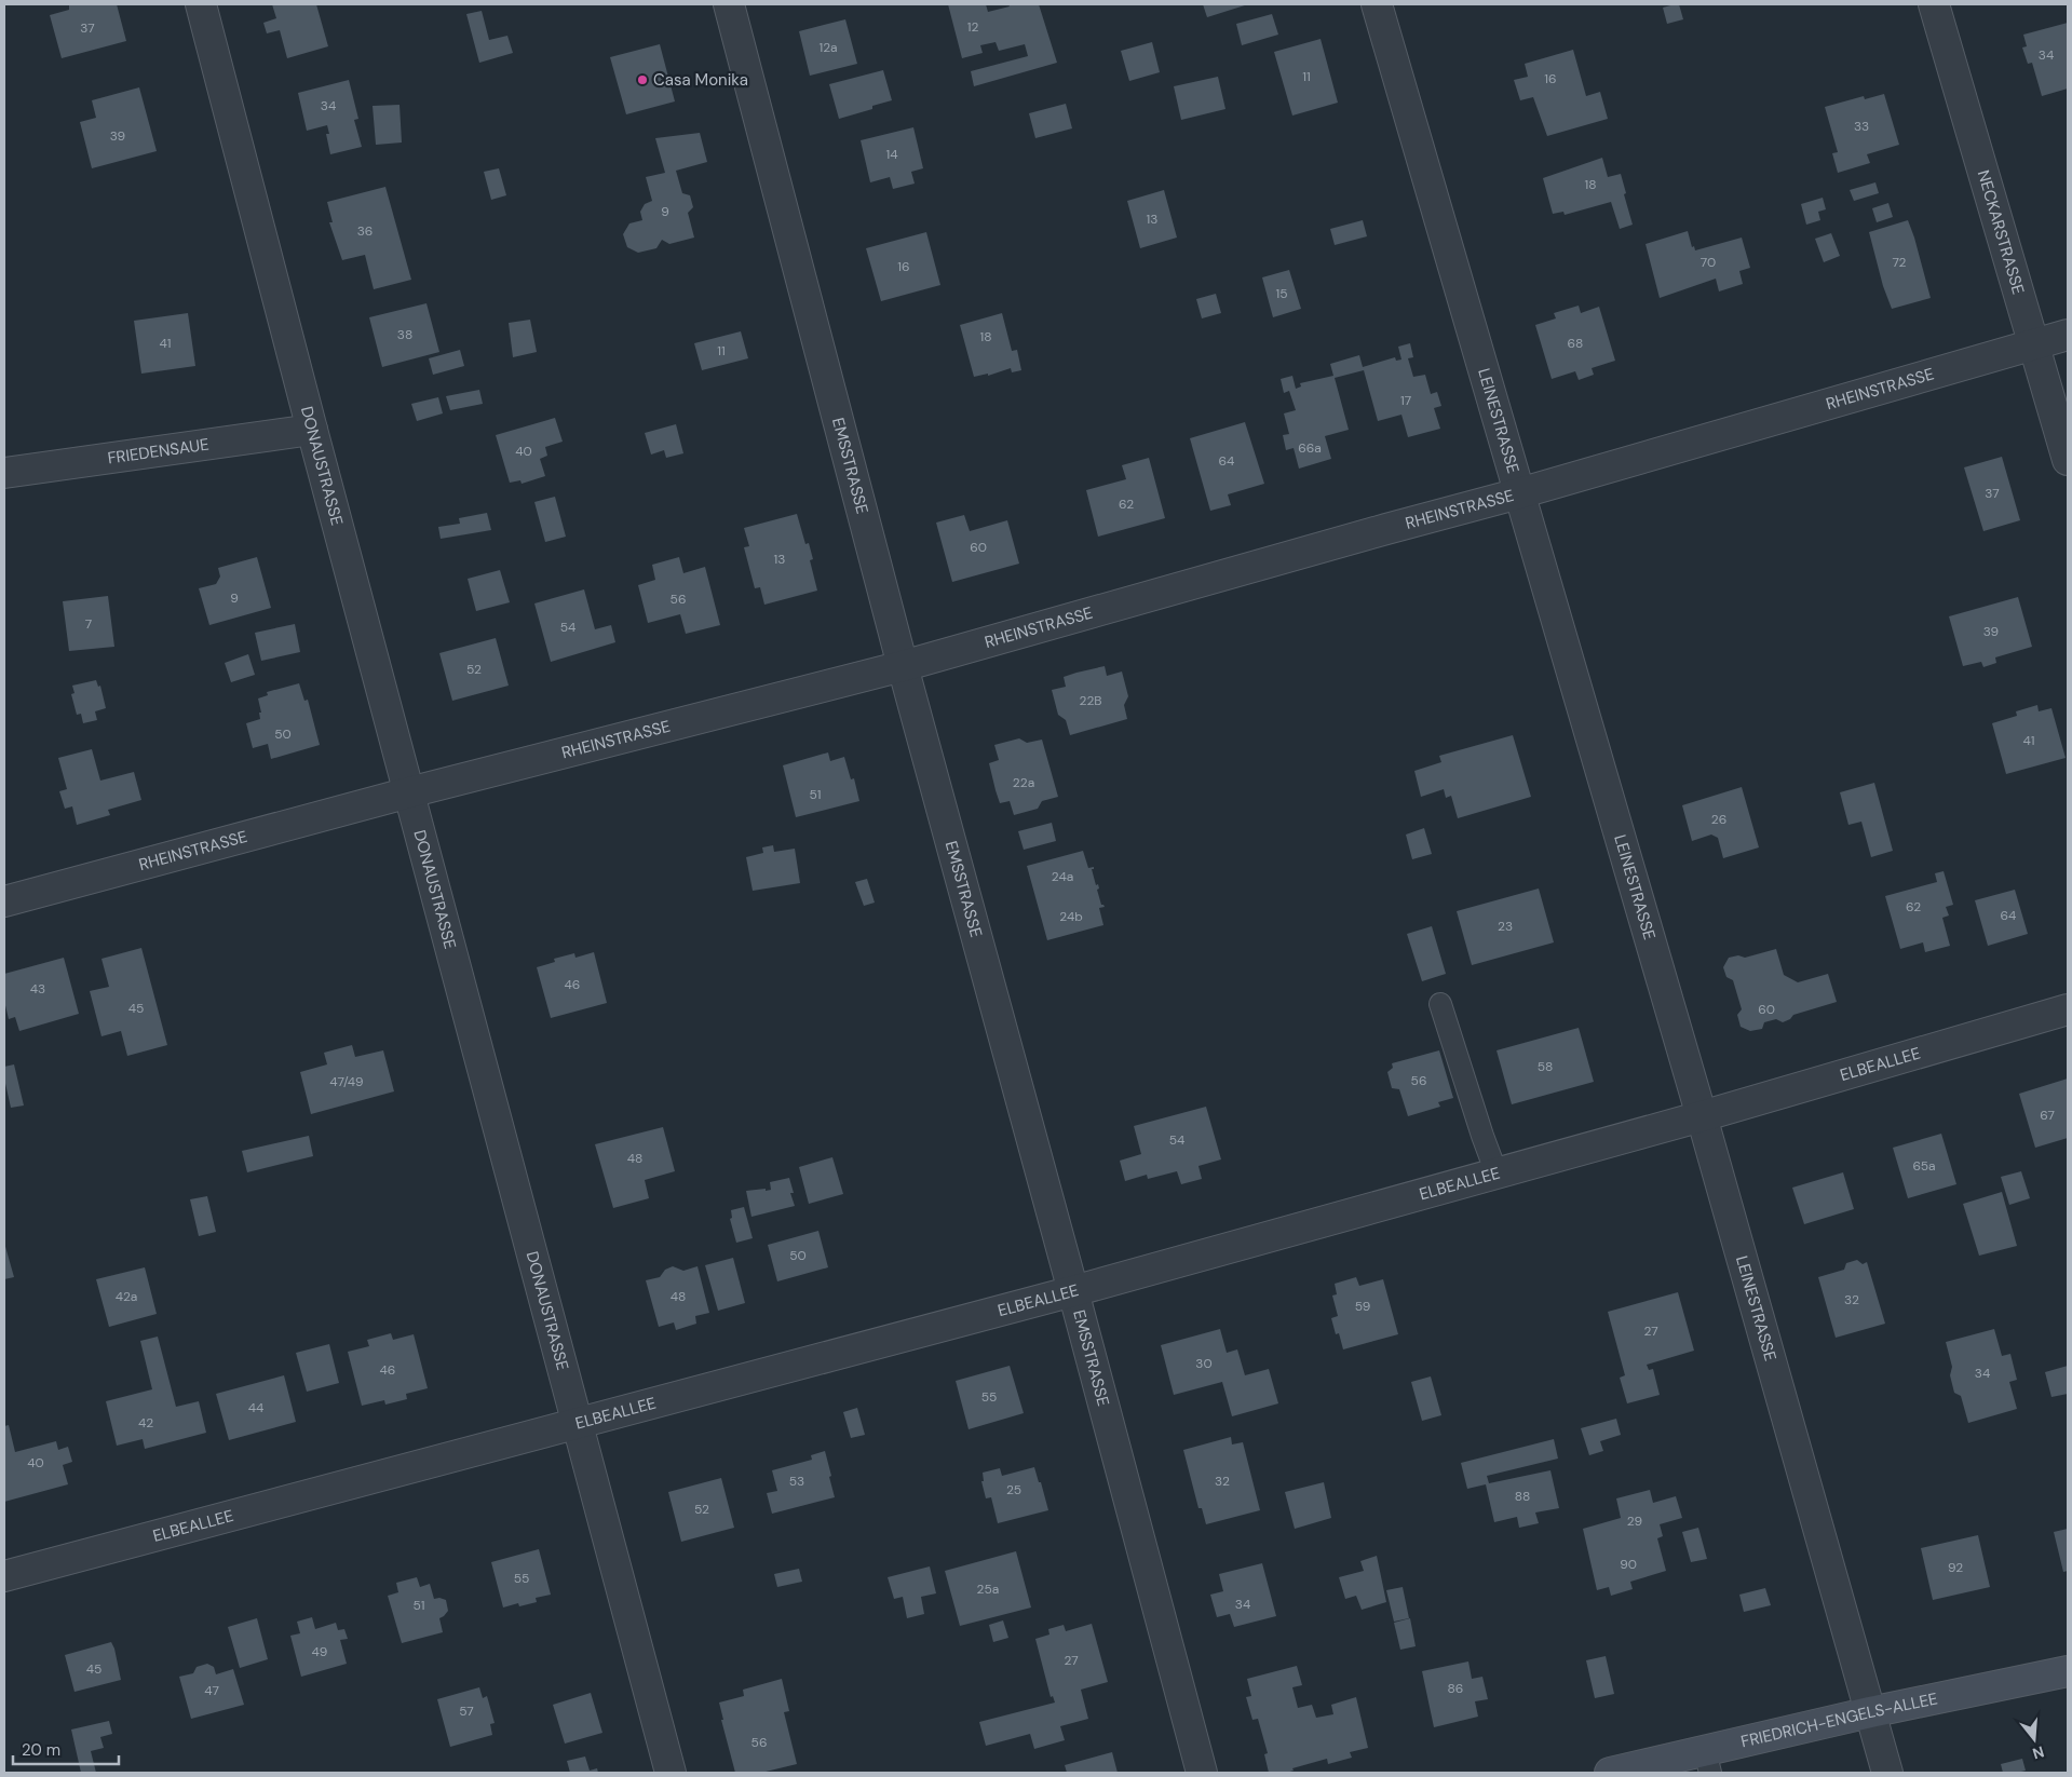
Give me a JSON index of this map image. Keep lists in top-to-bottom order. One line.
{"streets":{"street":["NECKARSTRASSE","RHEINSTRASSE","LEINESTRASSE","FRIEDENSAUE","DONAUSTRASSE","EMSSTRASSE","ELBEALLEE","FRIEDRICH-ENGELS-ALLEE"]},"crossings":[["NECKARSTRASSE","RHEINSTRASSE"],["RHEINSTRASSE","LEINESTRASSE"],["RHEINSTRASSE","DONAUSTRASSE"],["RHEINSTRASSE","EMSSTRASSE"],["LEINESTRASSE","ELBEALLEE"],["LEINESTRASSE","FRIEDRICH-ENGELS-ALLEE"],["FRIEDENSAUE","DONAUSTRASSE"],["DONAUSTRASSE","ELBEALLEE"],["EMSSTRASSE","ELBEALLEE"]],"places":["Casa Monika"],"house_numbers":["12","37","12a","34","11","16","34","33","39","14","18","9","13","36","70","72","16","15","38","18","41","68","11","17","66a","40","64","37","62","60","13","9","56","7","54","39","52","22B","50","41","22a","51","26","24a","62","64","24b","23","46","43","45","60","58","56","47/49","67","54","48","65a","50","42a","48","32","59","27","30","46","34","55","44","42","40","53","32","25","88","52","29","90","92","55","25a","34","51","49","27","45","86","47","57","56"],"scale_bar":"20 m","north":"bottom"}
